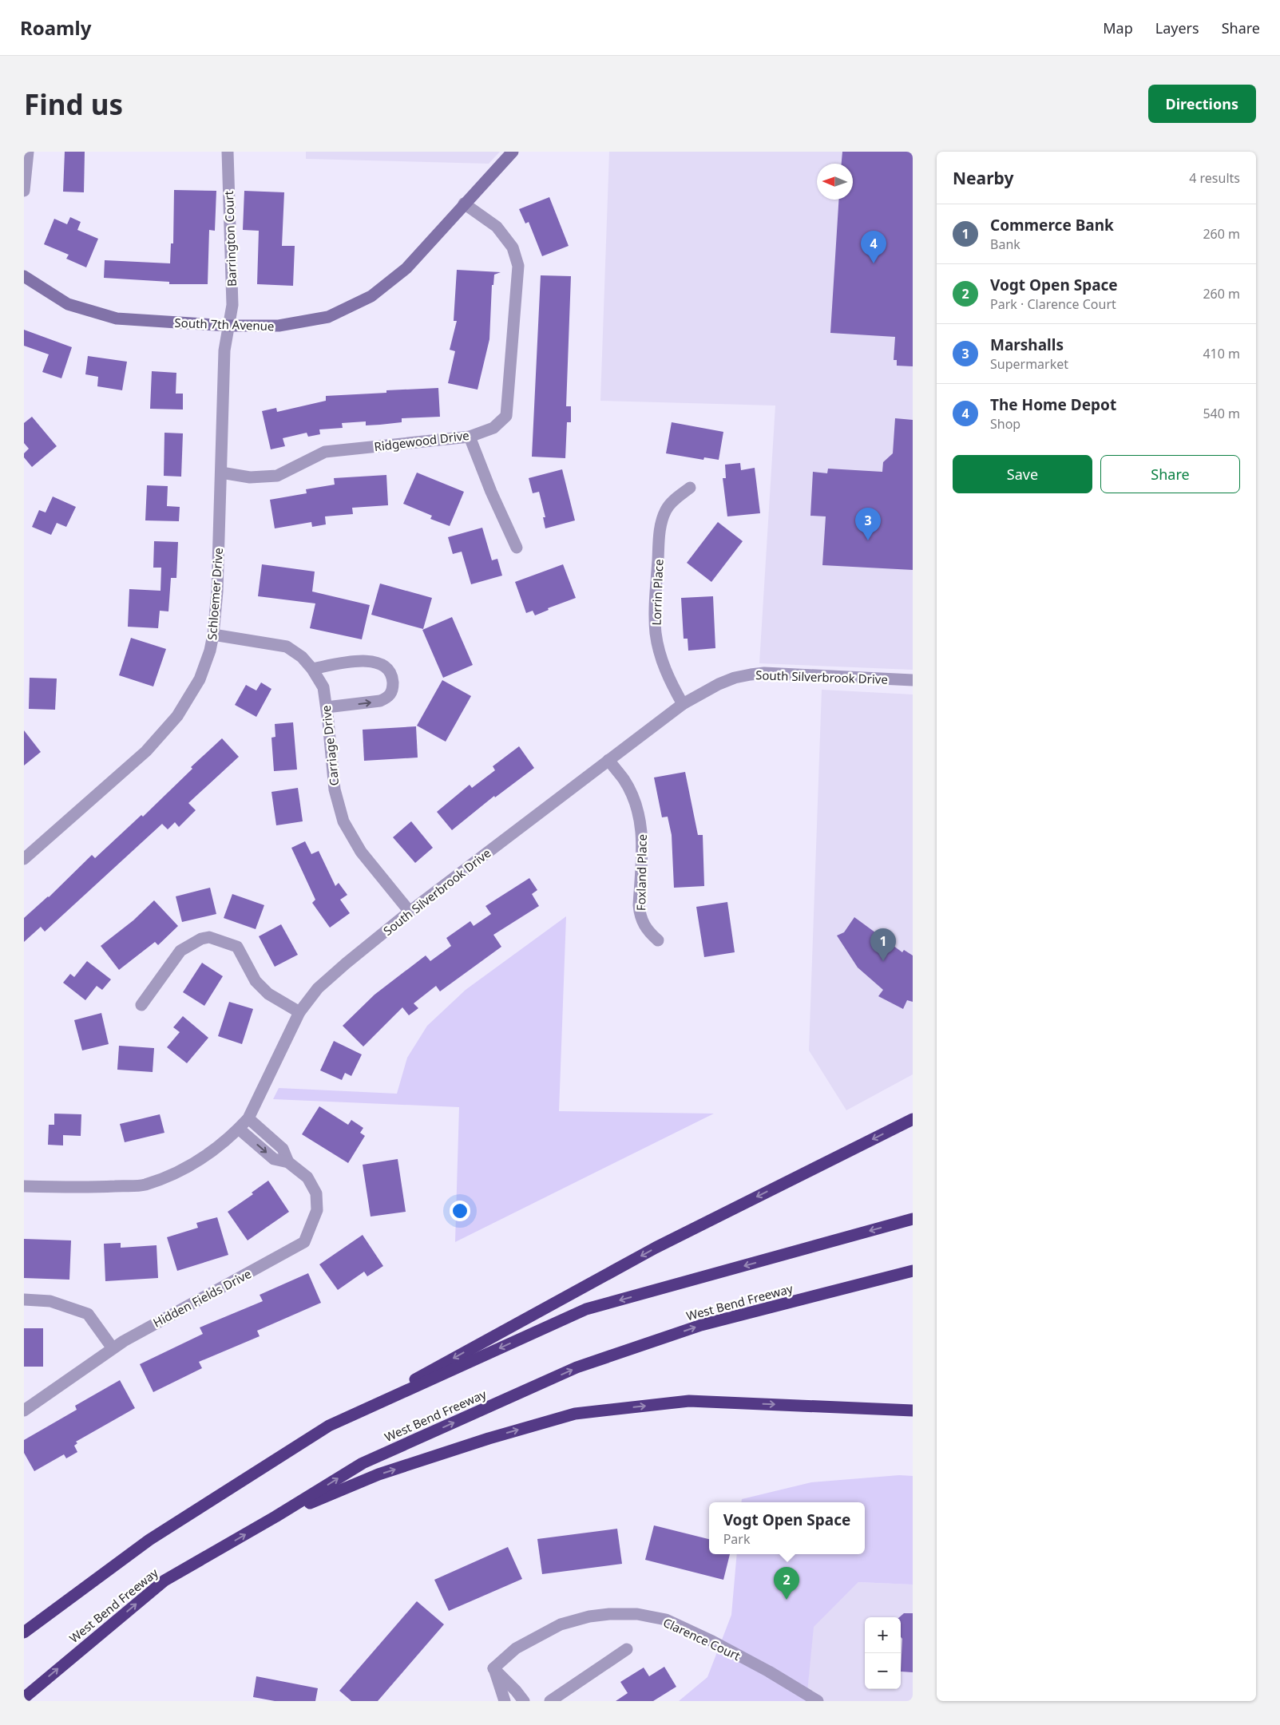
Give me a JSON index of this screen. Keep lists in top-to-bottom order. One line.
{"streets":{"highway":["West Bend Freeway"],"street":["Barrington Court","South 7th Avenue","Ridgewood Drive","Lorrin Place","Schloemer Drive","South Silverbrook Drive","Carriage Drive","Foxland Place","Hidden Fields Drive","Clarence Court"]},"crossings":[["Barrington Court","South 7th Avenue"],["Barrington Court","Schloemer Drive"],["South 7th Avenue","Ridgewood Drive"],["South 7th Avenue","Schloemer Drive"],["Ridgewood Drive","Schloemer Drive"],["Lorrin Place","South Silverbrook Drive"],["Schloemer Drive","Carriage Drive"],["South Silverbrook Drive","Carriage Drive"],["South Silverbrook Drive","Foxland Place"],["South Silverbrook Drive","Hidden Fields Drive"]],"north":"left","page":{"header":"Roamly","nav":["Map","Layers","Share"],"buttons":["Directions",["Save","Share"]],"title":"Find us","heading":["Nearby","4 results"],"list":[{"mark":"1","name":"Commerce Bank","note":"Bank","value":"260 m"},{"mark":"2","name":"Vogt Open Space","note":"Park · Clarence Court","value":"260 m"},{"mark":"3","name":"Marshalls","note":"Supermarket","value":"410 m"},{"mark":"4","name":"The Home Depot","note":"Shop","value":"540 m"}],"pins":["4","3","1","2"],"popup":["Vogt Open Space","Park"],"map_buttons":["+","−"]}}
